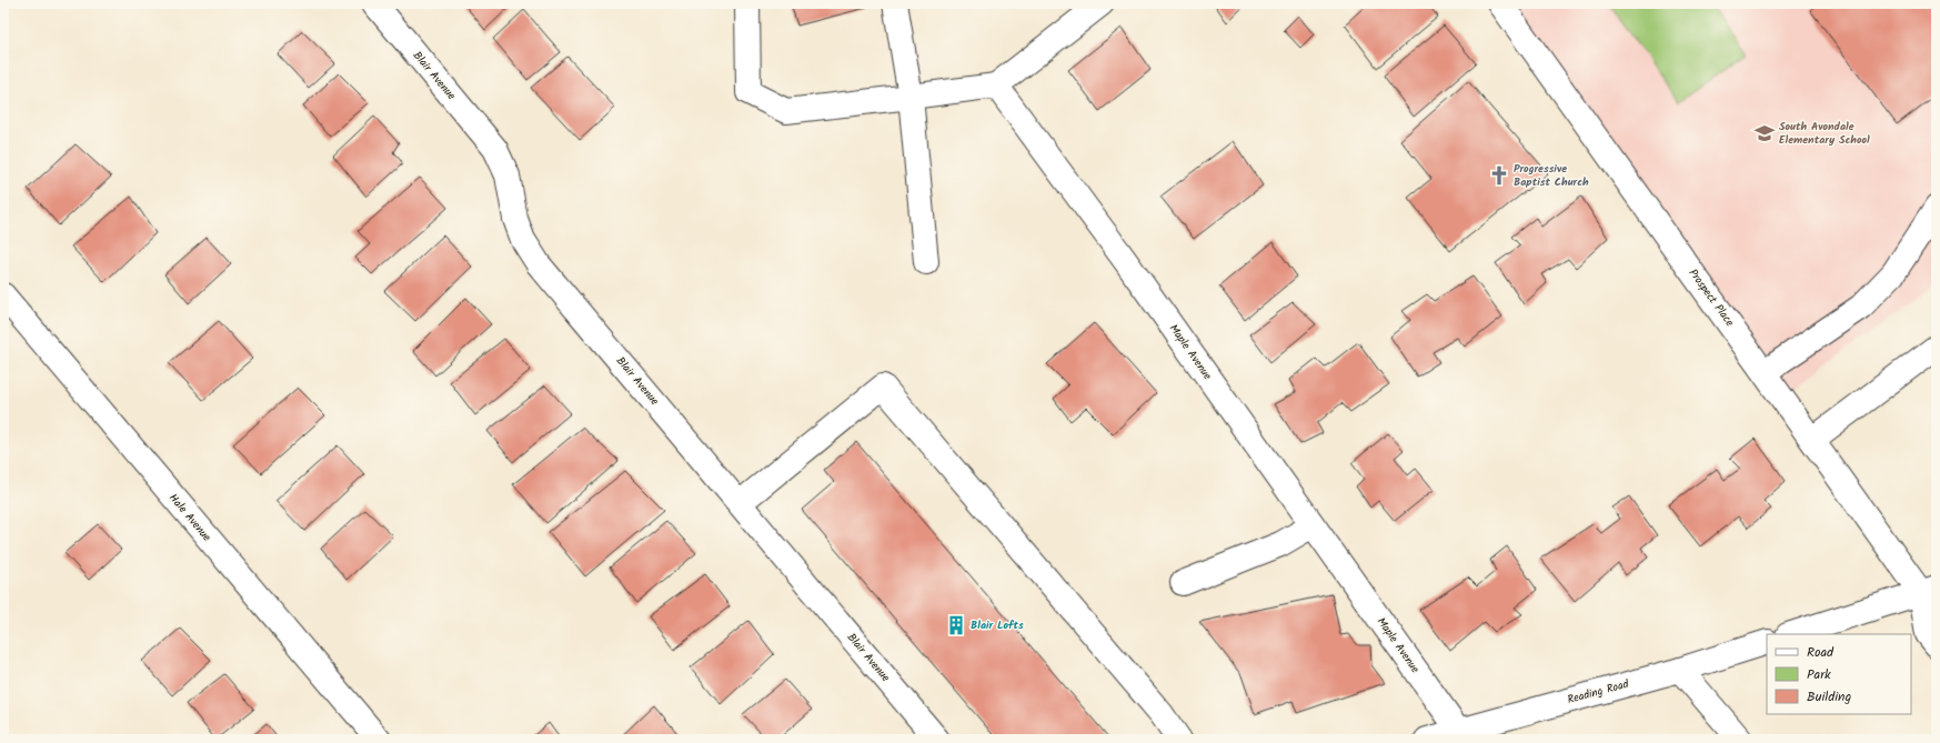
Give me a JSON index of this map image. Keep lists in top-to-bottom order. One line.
{"streets":{"street":["Blair Avenue","Prospect Place","Maple Avenue","Hale Avenue","Reading Road"]},"crossings":[["Maple Avenue","Reading Road"]],"places":{"school or university":["South Avondale Elementary School"],"church":["Progressive Baptist Church"],"building":["Blair Lofts"]},"legend":["Road","Park","Building"]}
